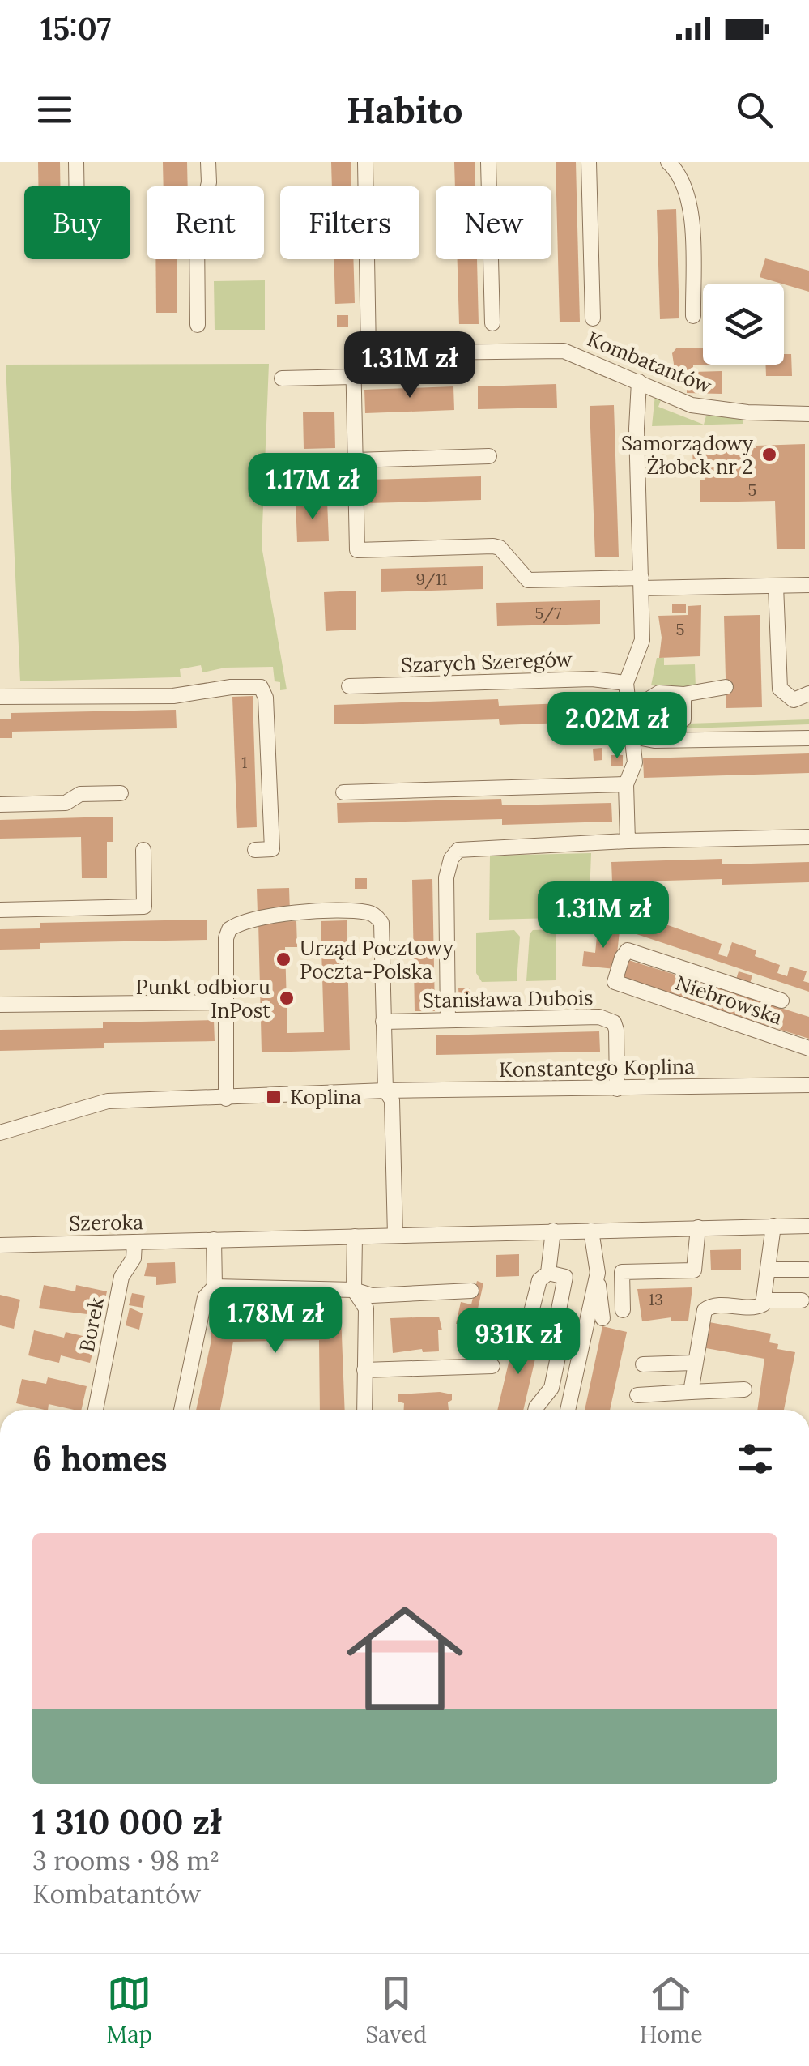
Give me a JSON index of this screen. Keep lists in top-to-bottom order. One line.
{"streets":{"street":["Kombatantów","Szarych Szeregów","Stanisława Dubois","Niebrowska","Konstantego Koplina","Szeroka","Borek"]},"crossings":[["Stanisława Dubois","Konstantego Koplina"],["Szeroka","Borek"]],"places":{"other":["Samorządowy Żłobek nr 2","Urząd Pocztowy Poczta-Polska","Punkt odbioru InPost"],"transit":["Koplina"]},"house_numbers":["5","9/11","5/7","5","1","13"],"page":{"status":"15:07","header":"Habito","chip":["Buy","Rent","Filters","New"],"price":["1.31M zł","1.17M zł","2.02M zł","1.31M zł","1.78M zł","931K zł"],"heading":"6 homes","list":[{"name":"1 310 000 zł","note":"3 rooms · 98 m² · Kombatantów"}],"tabs":["Map","Saved","Home"]}}
